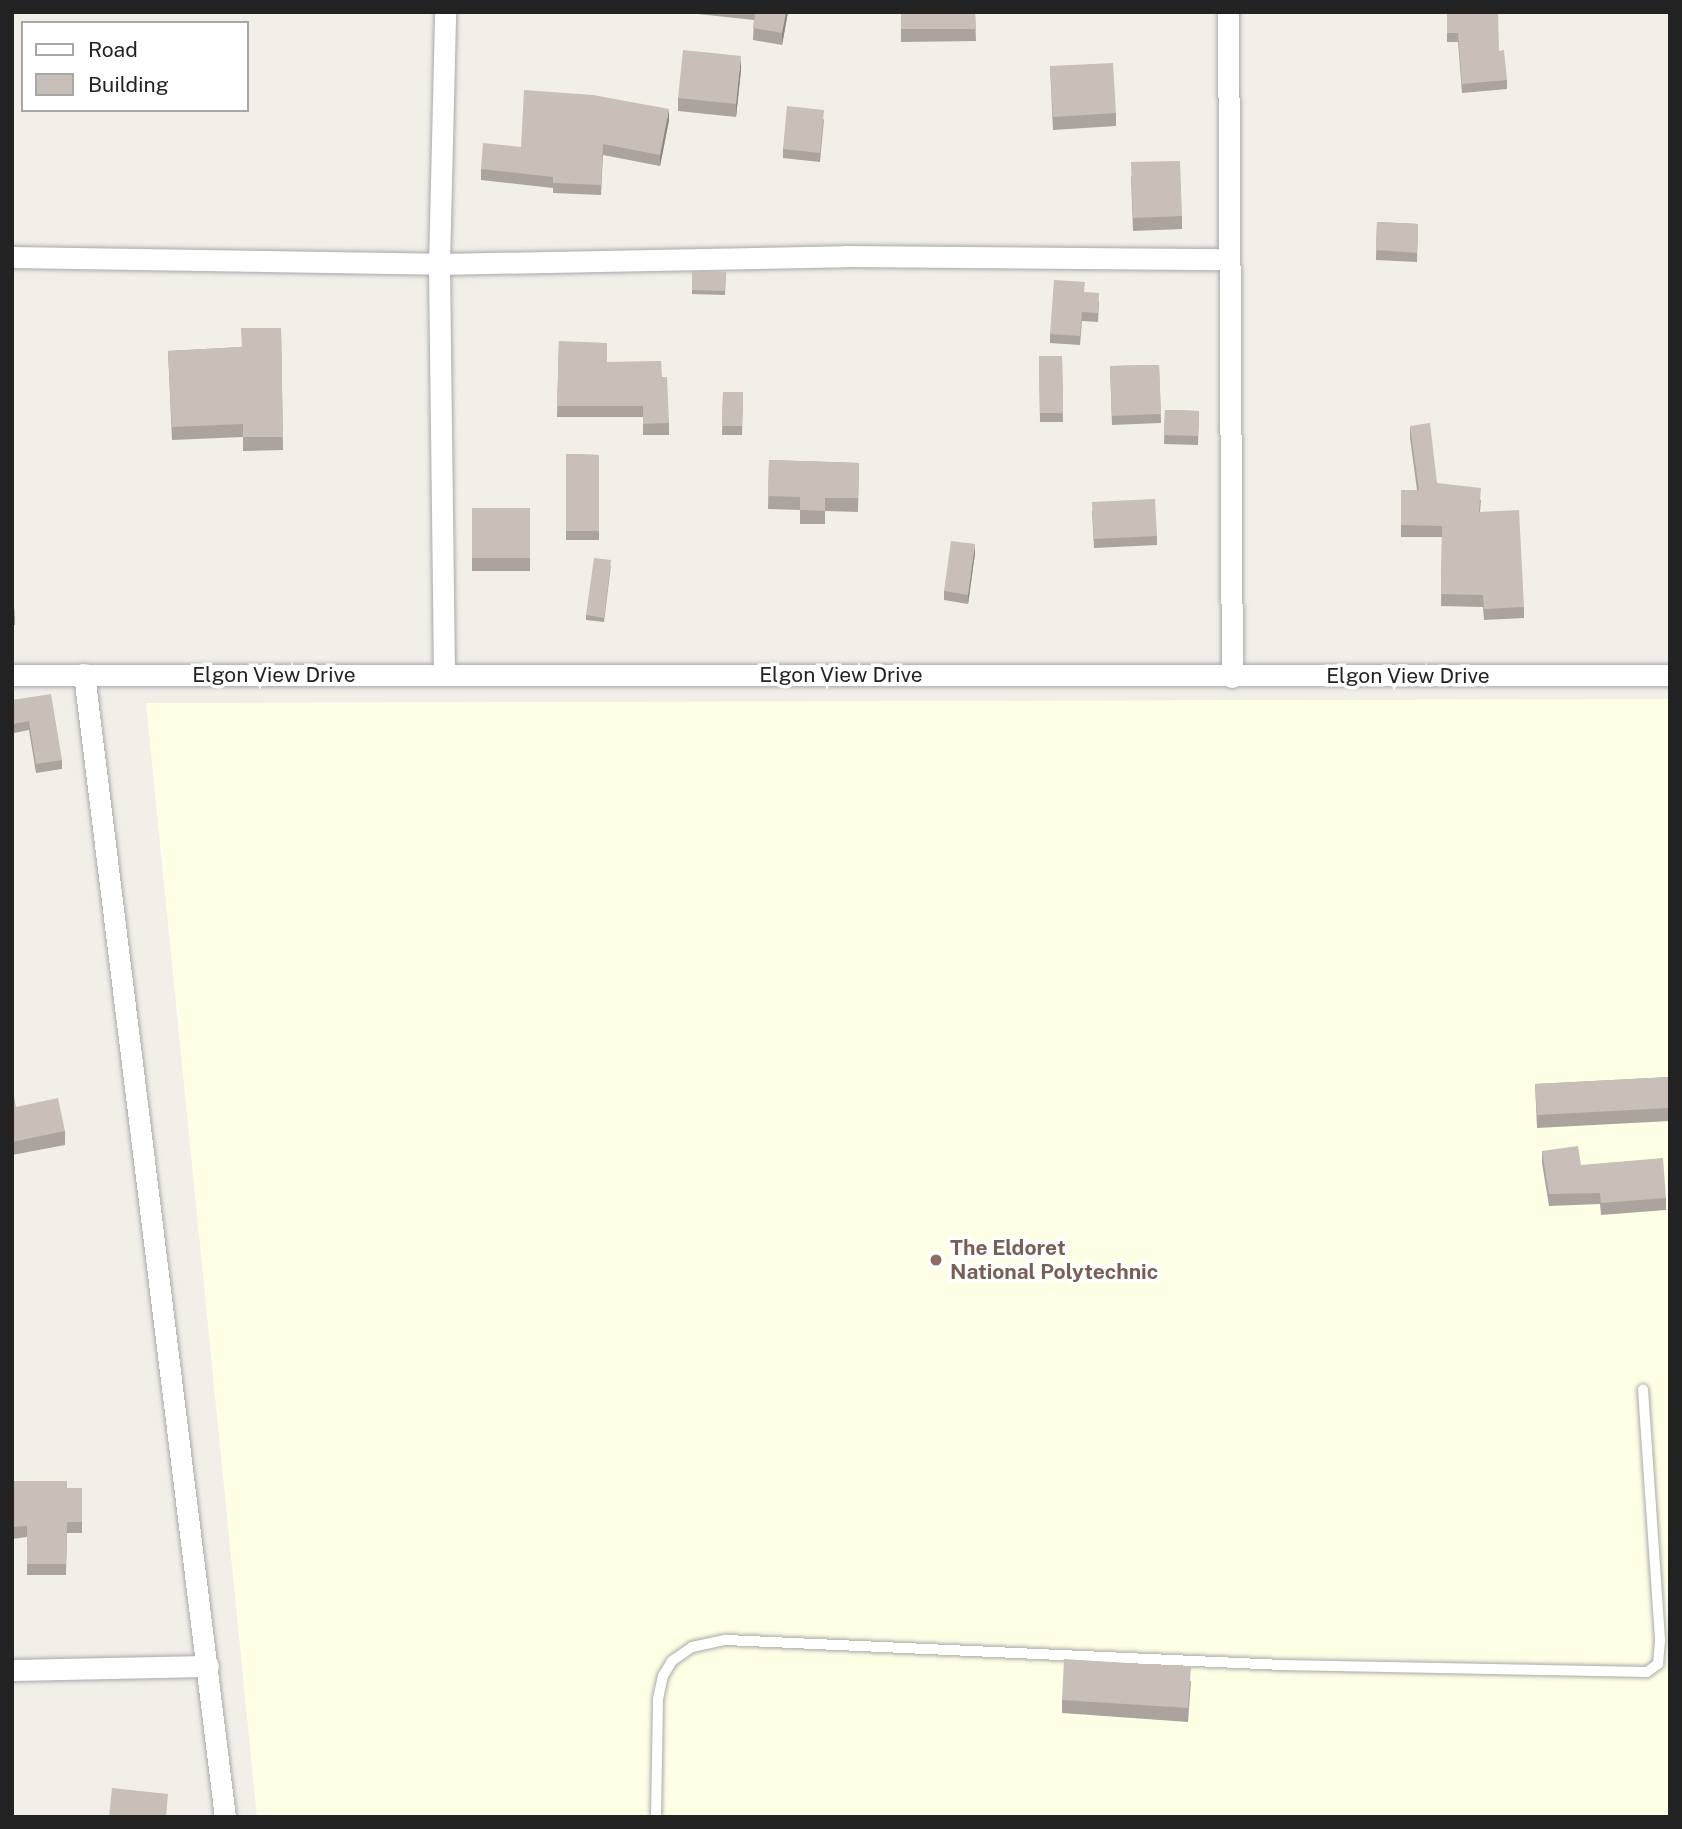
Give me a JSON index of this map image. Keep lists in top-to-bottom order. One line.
{"streets":{"street":["Elgon View Drive"]},"places":["The Eldoret National Polytechnic"],"legend":["Road","Building"]}
